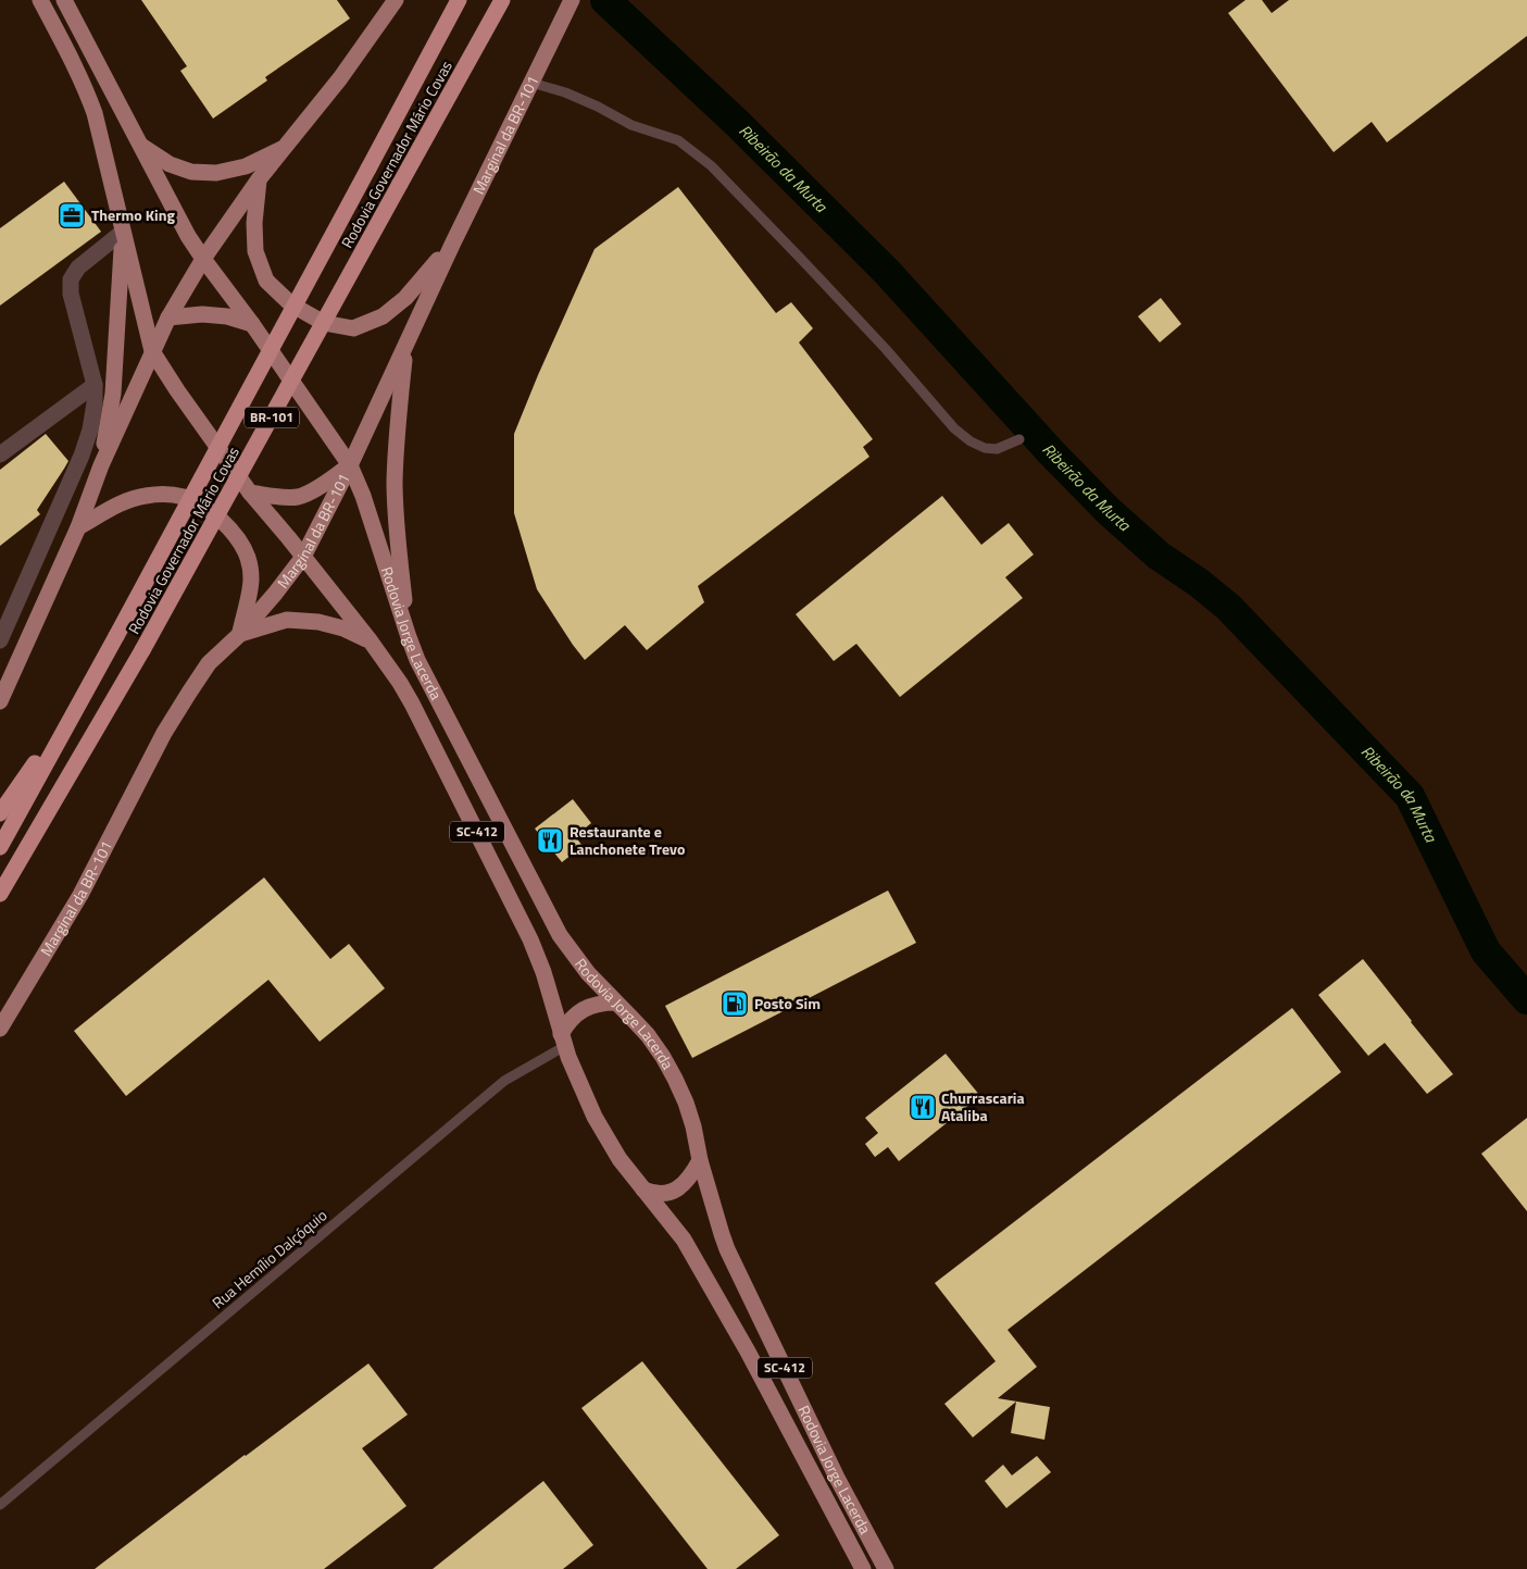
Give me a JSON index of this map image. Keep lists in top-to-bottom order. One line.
{"streets":{"highway":["Rodovia Governador Mário Covas","BR-101"],"main road":["Marginal da BR-101","Rodovia Jorge Lacerda","SC-412"],"lane":["Rua Hemílio Dalçóquio"]},"crossings":[["Marginal da BR-101","Rodovia Jorge Lacerda"],["Rodovia Jorge Lacerda","Rua Hemílio Dalçóquio"]],"water":["Ribeirão da Murta"],"places":{"office":["Thermo King"],"restaurant":["Restaurante e Lanchonete Trevo","Churrascaria Ataliba"],"fuel station":["Posto Sim"]}}
